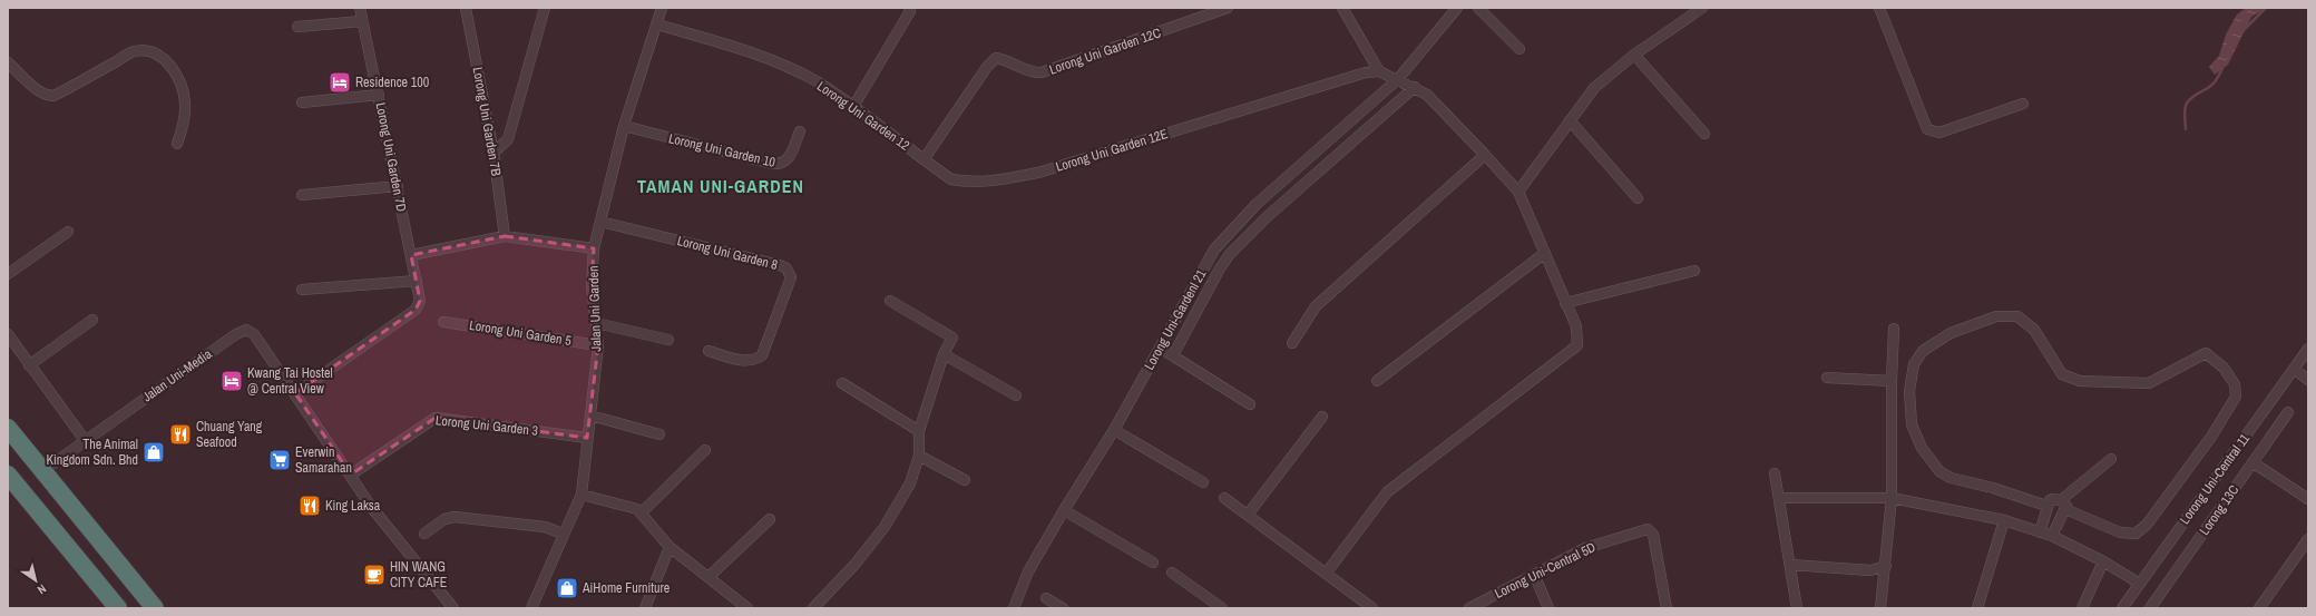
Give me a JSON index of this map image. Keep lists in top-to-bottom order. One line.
{"streets":{"street":["Lorong Uni Garden 12C","Lorong Uni Garden 12","Lorong Uni Garden 7B","Lorong Uni Garden 10","Lorong Uni Garden 12E","Lorong Uni Garden 7D","Lorong Uni Garden 8","Jalan Uni Garden","Lorong Uni-Gardenl 21","Lorong Uni Garden 5","Jalan Uni-Media","Lorong Uni Garden 3","Lorong Uni-Central 11","Lorong 13C","Lorong Uni-Central 5D"]},"crossings":[["Lorong Uni Garden 12C","Lorong Uni Garden 12"],["Lorong Uni Garden 12","Lorong Uni Garden 12E"],["Lorong Uni Garden 12","Jalan Uni Garden"],["Lorong Uni Garden 10","Jalan Uni Garden"],["Lorong Uni Garden 7D","Jalan Uni-Media"],["Lorong Uni Garden 8","Jalan Uni Garden"],["Jalan Uni Garden","Lorong Uni Garden 5"],["Jalan Uni Garden","Lorong Uni Garden 3"]],"districts":["TAMAN UNI-GARDEN"],"places":{"hotel":["Residence 100","Kwang Tai Hostel @ Central View"],"restaurant":["Chuang Yang Seafood","King Laksa"],"shop":["The Animal Kingdom Sdn. Bhd","AiHome Furniture"],"supermarket":["Everwin Samarahan"],"cafe":["HIN WANG CITY CAFE"]},"north":"bottom right"}
